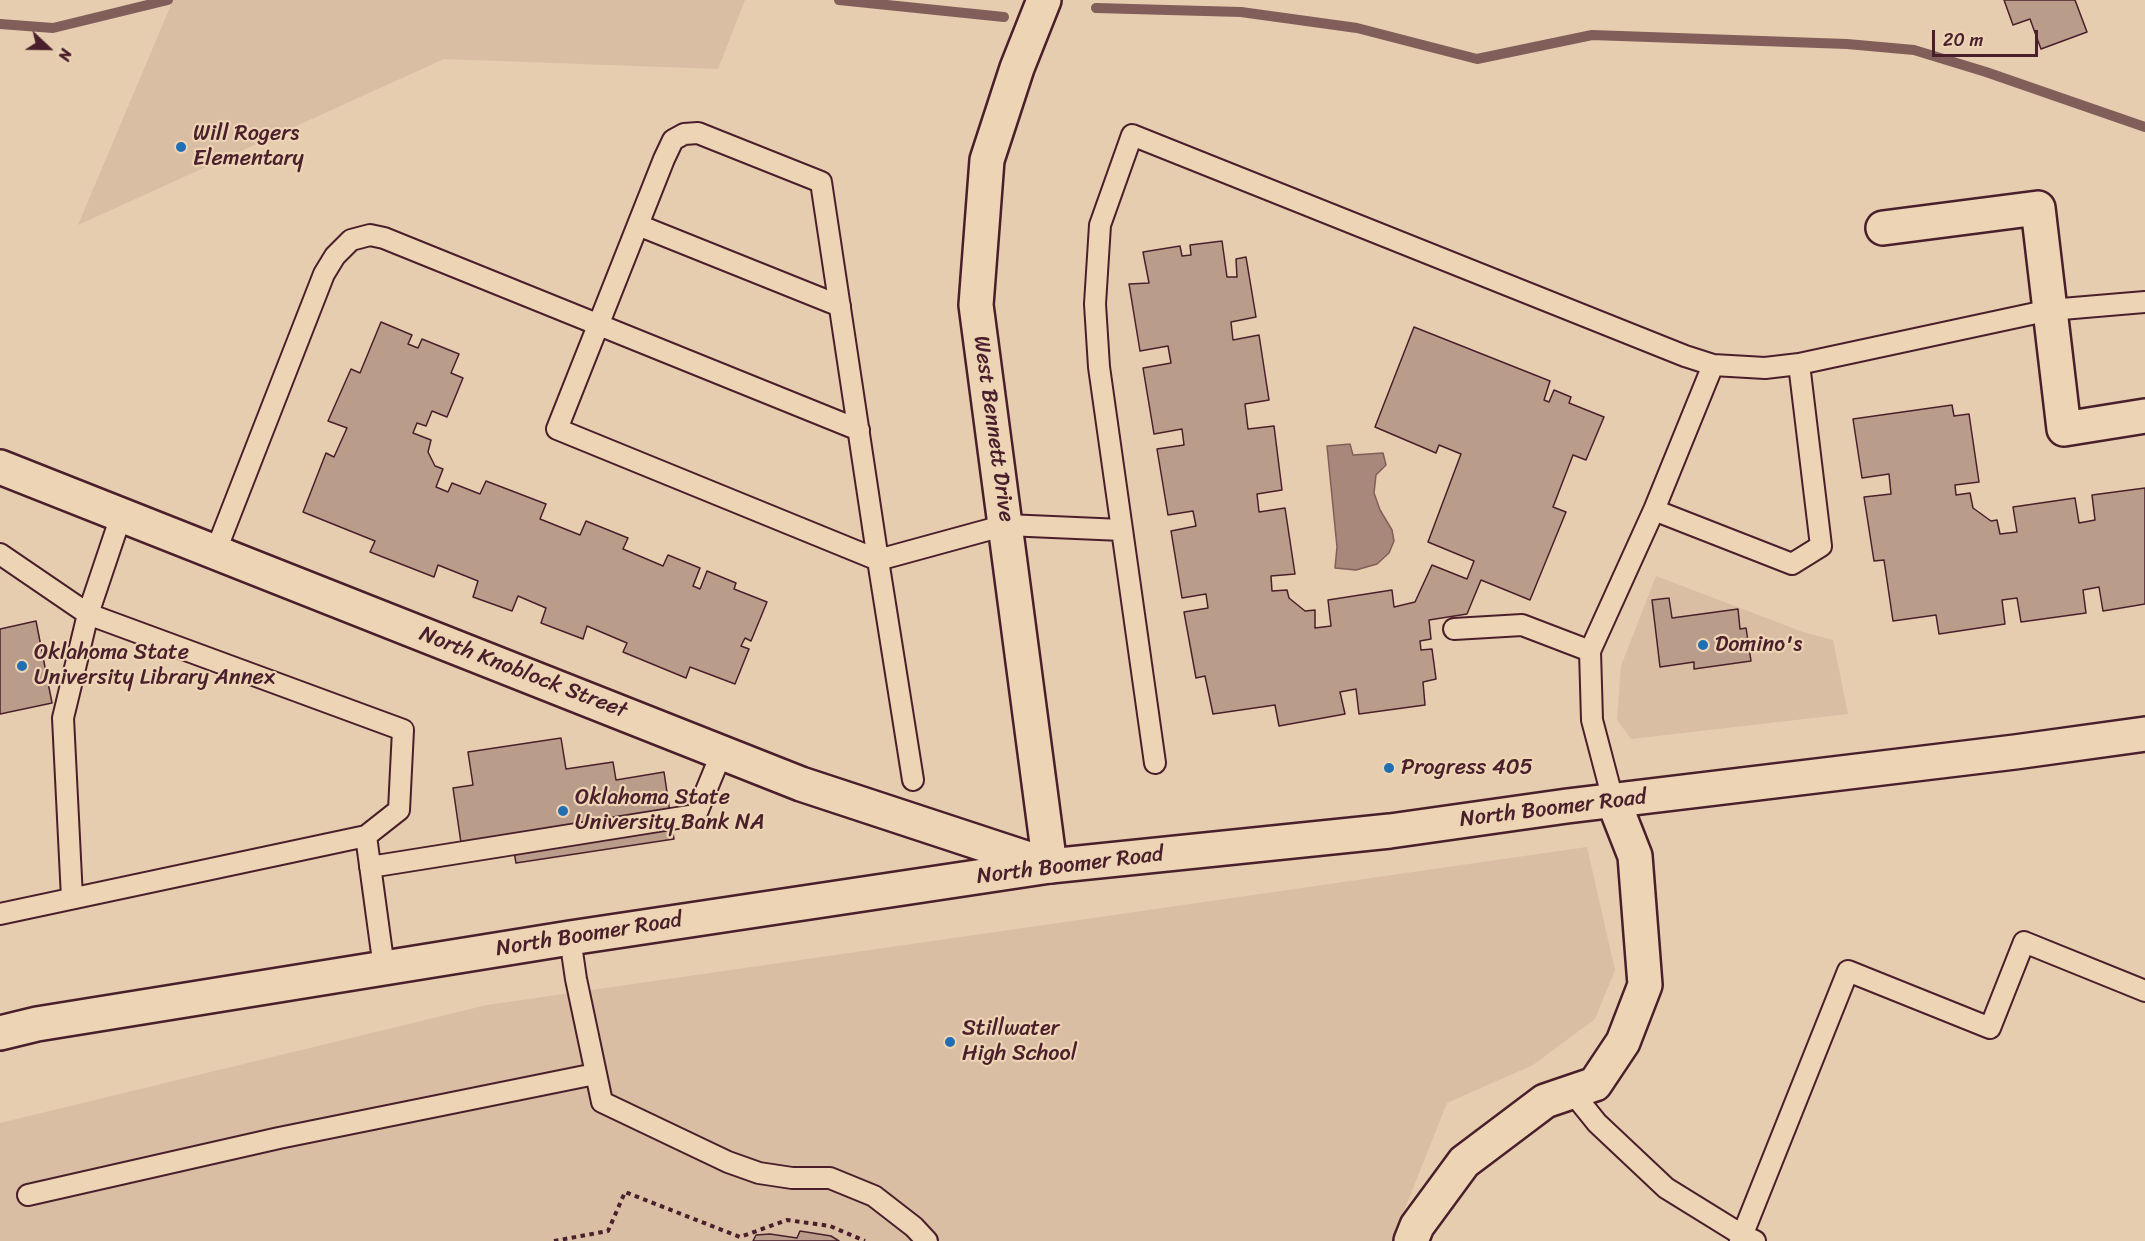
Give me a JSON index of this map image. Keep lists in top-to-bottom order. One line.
{"streets":{"street":["West Bennett Drive","North Knoblock Street","North Boomer Road"]},"crossings":[["West Bennett Drive","North Knoblock Street"],["West Bennett Drive","North Boomer Road"],["North Knoblock Street","North Boomer Road"]],"places":["Will Rogers Elementary","Domino's","Oklahoma State University Library Annex","Progress 405","Oklahoma State University Bank NA","Stillwater High School"],"scale_bar":"20 m","north":"right"}
